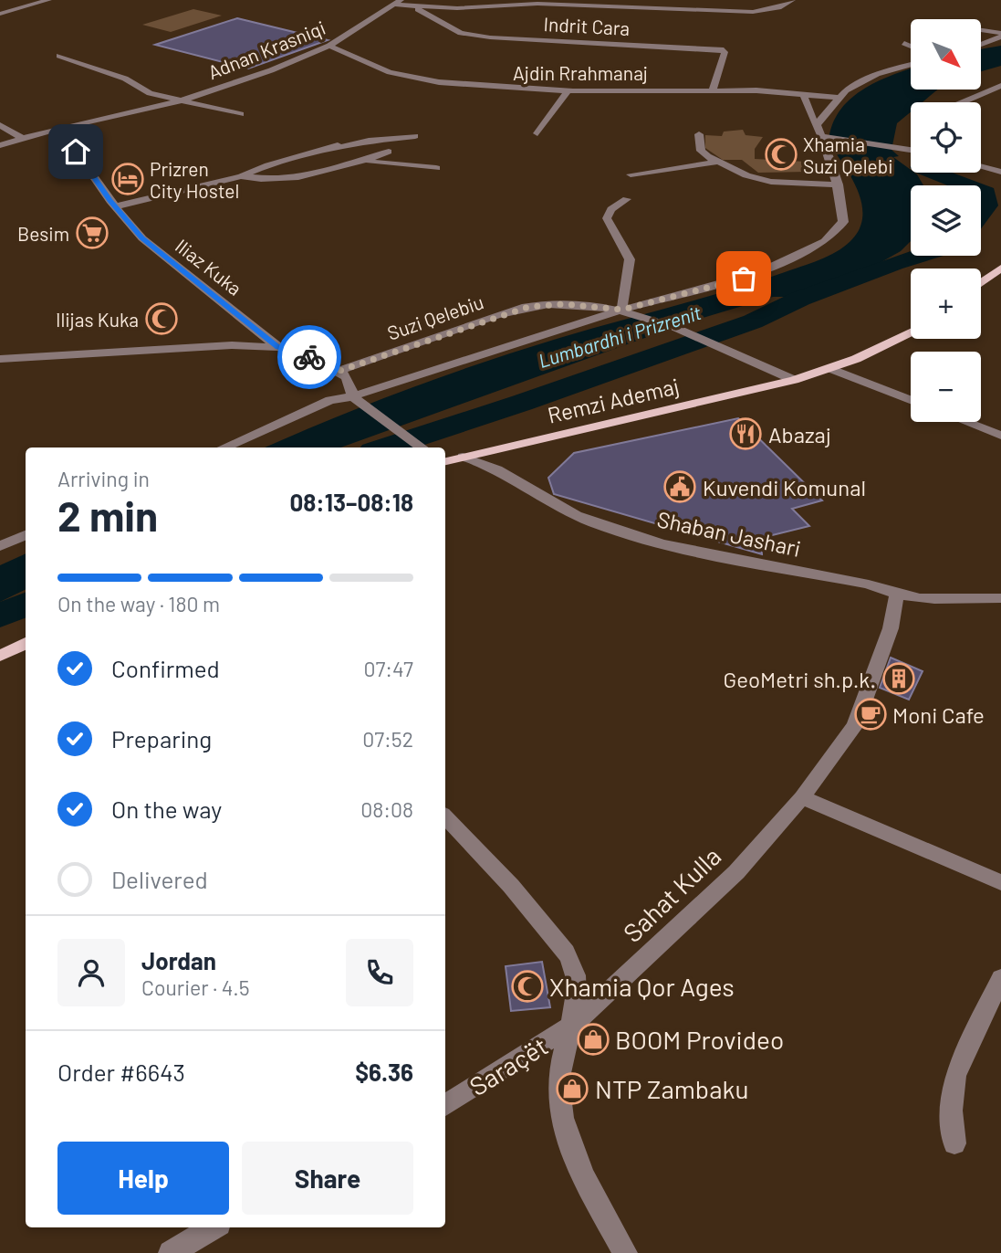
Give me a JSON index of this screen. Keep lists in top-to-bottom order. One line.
{"streets":{"main road":["Remzi Ademaj"],"street":["Indrit Cara","Adnan Krasniqi","Ajdin Rrahmanaj","Iliaz Kuka","Suzi Qelebiu","Shaban Jashari","Sahat Kulla","Saraçët"]},"crossings":[["Indrit Cara","Ajdin Rrahmanaj"],["Adnan Krasniqi","Ajdin Rrahmanaj"],["Adnan Krasniqi","Iliaz Kuka"],["Ajdin Rrahmanaj","Suzi Qelebiu"],["Iliaz Kuka","Suzi Qelebiu"],["Remzi Ademaj","Shaban Jashari"],["Shaban Jashari","Sahat Kulla"],["Sahat Kulla","Saraçët"]],"water":["Lumbardhi i Prizrenit"],"places":{"mosque":["Xhamia Suzi Qelebi","Ilijas Kuka","Xhamia Qor Ages"],"hotel":["Prizren City Hostel"],"supermarket":["Besim"],"restaurant":["Abazaj"],"public building":["Kuvendi Komunal"],"building":["GeoMetri sh.p.k."],"cafe":["Moni Cafe"],"shop":["BOOM Provideo","NTP Zambaku"]},"north":"bottom right","page":{"map_buttons":["+","−"],"heading":["2 min","Arriving in","08:13–08:18"],"panel":["Jordan","Courier · 4.5","Order #6643","$6.36"],"bar":"On the way · 180 m","list":[["Confirmed","07:47"],["Preparing","07:52"],["On the way","08:08"],"Delivered"],"buttons":["Help","Share"]}}
